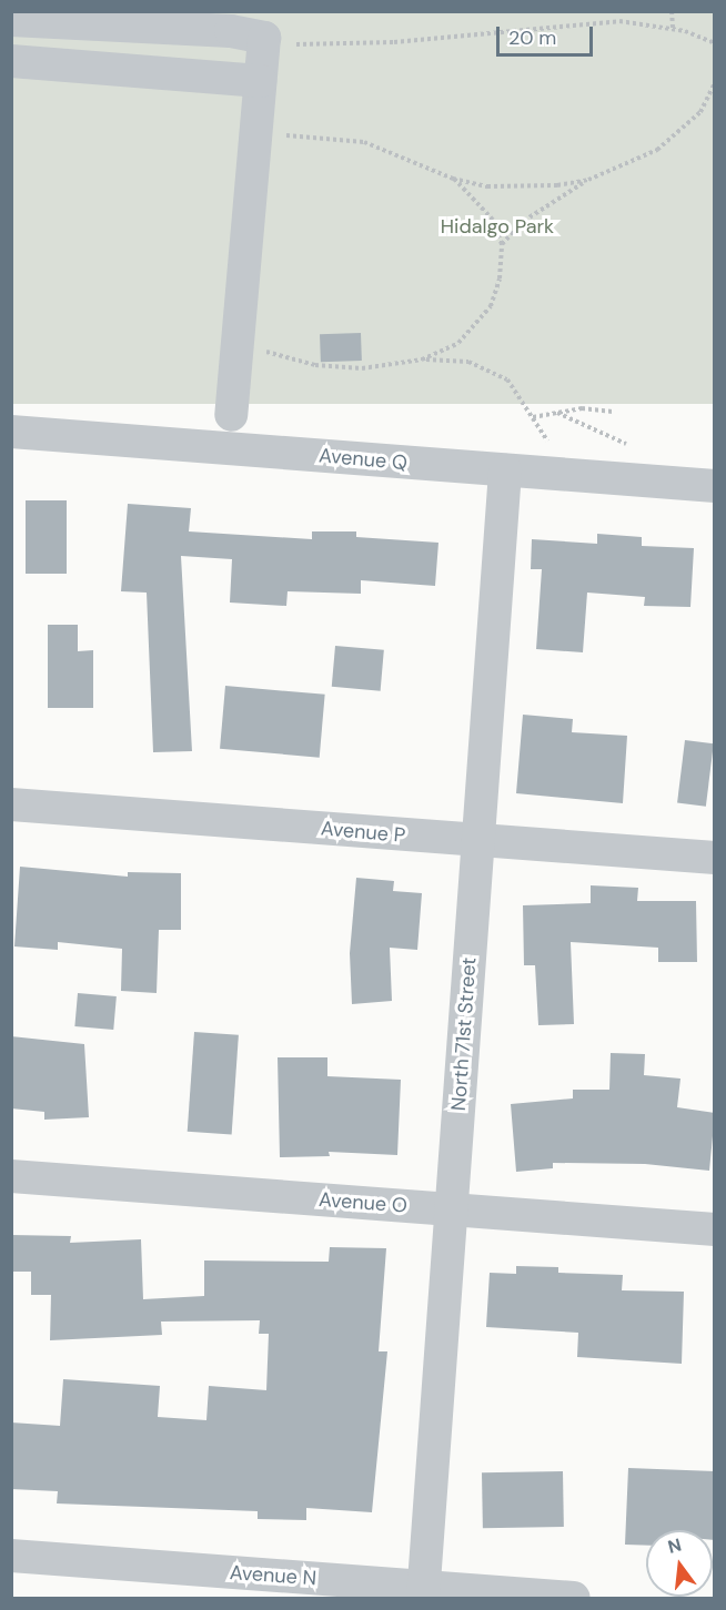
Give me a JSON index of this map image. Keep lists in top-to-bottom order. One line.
{"streets":{"street":["Avenue Q","Avenue P","North 71st Street","Avenue O","Avenue N"]},"crossings":[["Avenue Q","North 71st Street"],["Avenue P","North 71st Street"],["North 71st Street","Avenue O"],["North 71st Street","Avenue N"]],"parks":["Hidalgo Park"],"scale_bar":"20 m","north":"top"}
